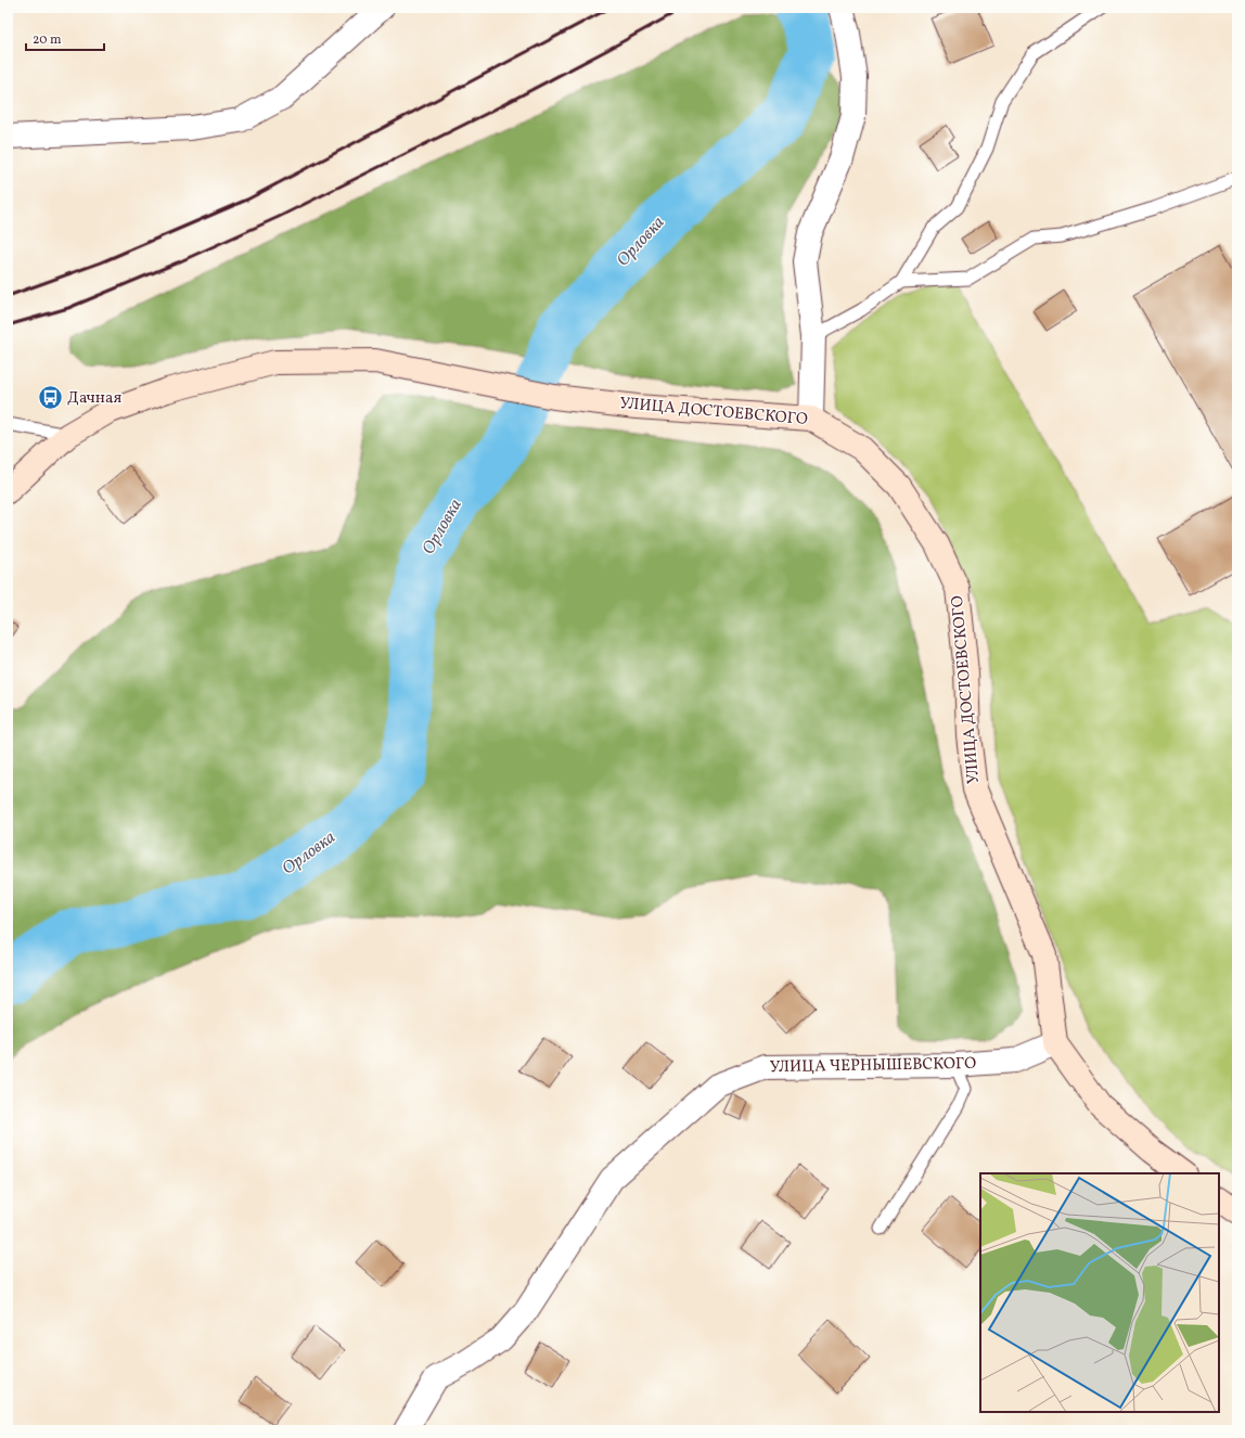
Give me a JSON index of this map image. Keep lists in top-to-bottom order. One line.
{"streets":{"main road":["УЛИЦА ДОСТОЕВСКОГО"],"street":["УЛИЦА ЧЕРНЫШЕВСКОГО"]},"crossings":[["УЛИЦА ДОСТОЕВСКОГО","УЛИЦА ЧЕРНЫШЕВСКОГО"]],"water":["Орловка"],"places":{"bus stop":["Дачная"]},"scale_bar":"20 m"}
